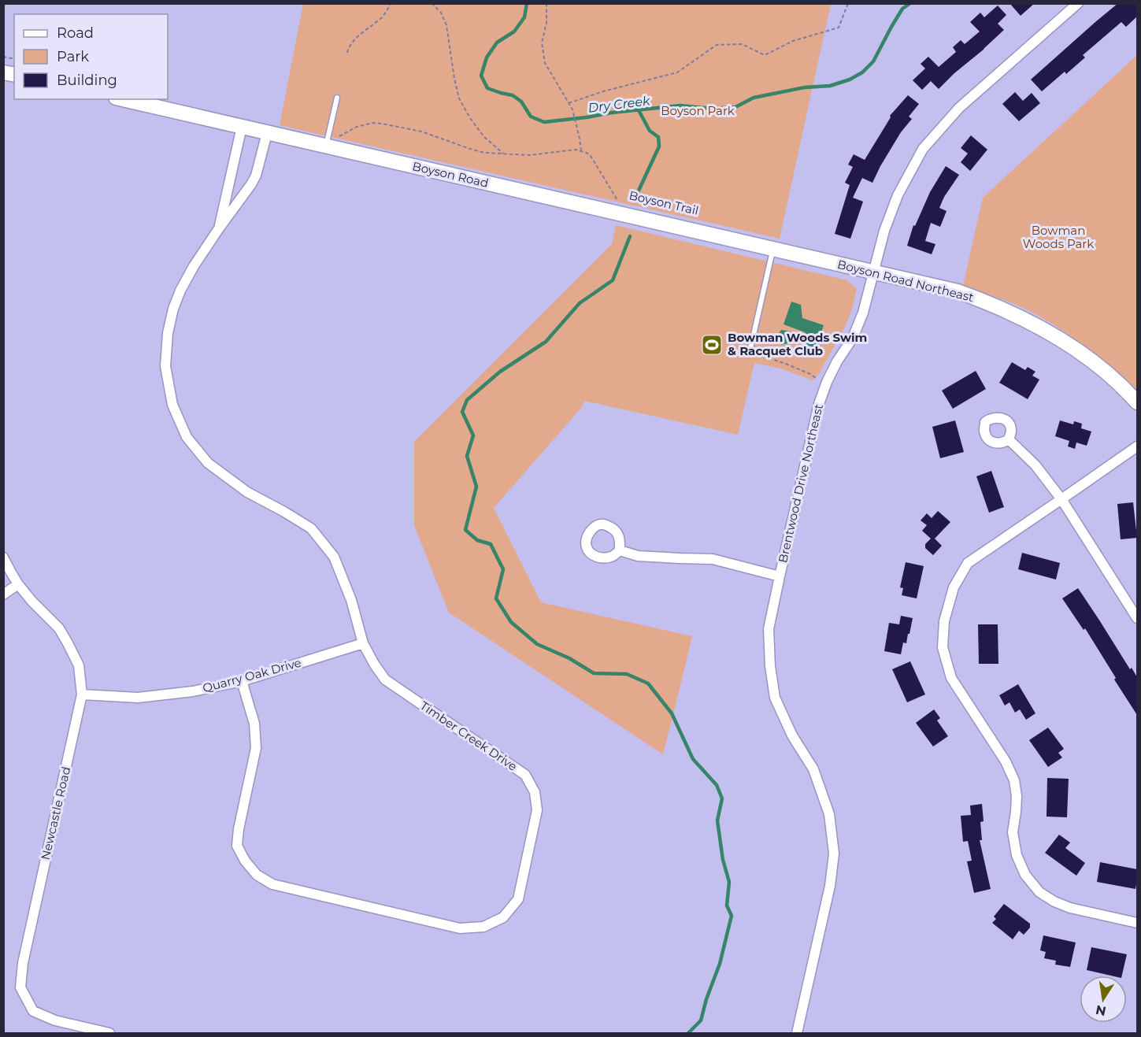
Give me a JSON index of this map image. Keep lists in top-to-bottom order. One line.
{"streets":{"street":["Boyson Road","Boyson Road Northeast","Brentwood Drive Northeast","Quarry Oak Drive","Timber Creek Drive","Newcastle Road"],"path":["Boyson Trail"]},"crossings":[["Boyson Road","Boyson Road Northeast"],["Boyson Road","Timber Creek Drive"],["Boyson Road Northeast","Brentwood Drive Northeast"],["Quarry Oak Drive","Timber Creek Drive"],["Quarry Oak Drive","Newcastle Road"]],"water":["Dry Creek"],"parks":["Boyson Park","Bowman Woods Park"],"places":{"sports":["Bowman Woods Swim & Racquet Club"]},"legend":["Road","Park","Building"],"north":"bottom"}
